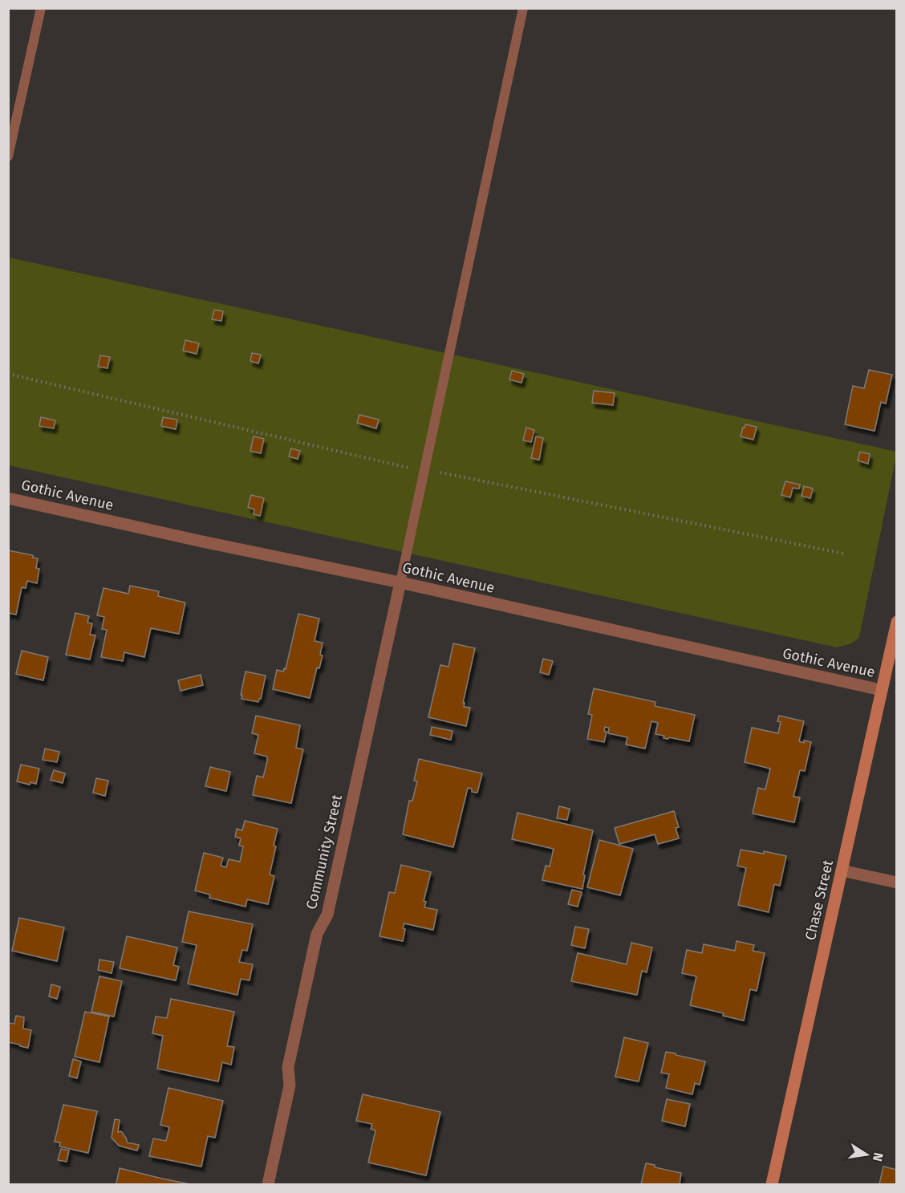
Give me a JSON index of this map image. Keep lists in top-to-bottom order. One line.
{"streets":{"street":["Gothic Avenue","Community Street","Chase Street"]},"crossings":[["Gothic Avenue","Community Street"],["Gothic Avenue","Chase Street"]],"north":"right"}
